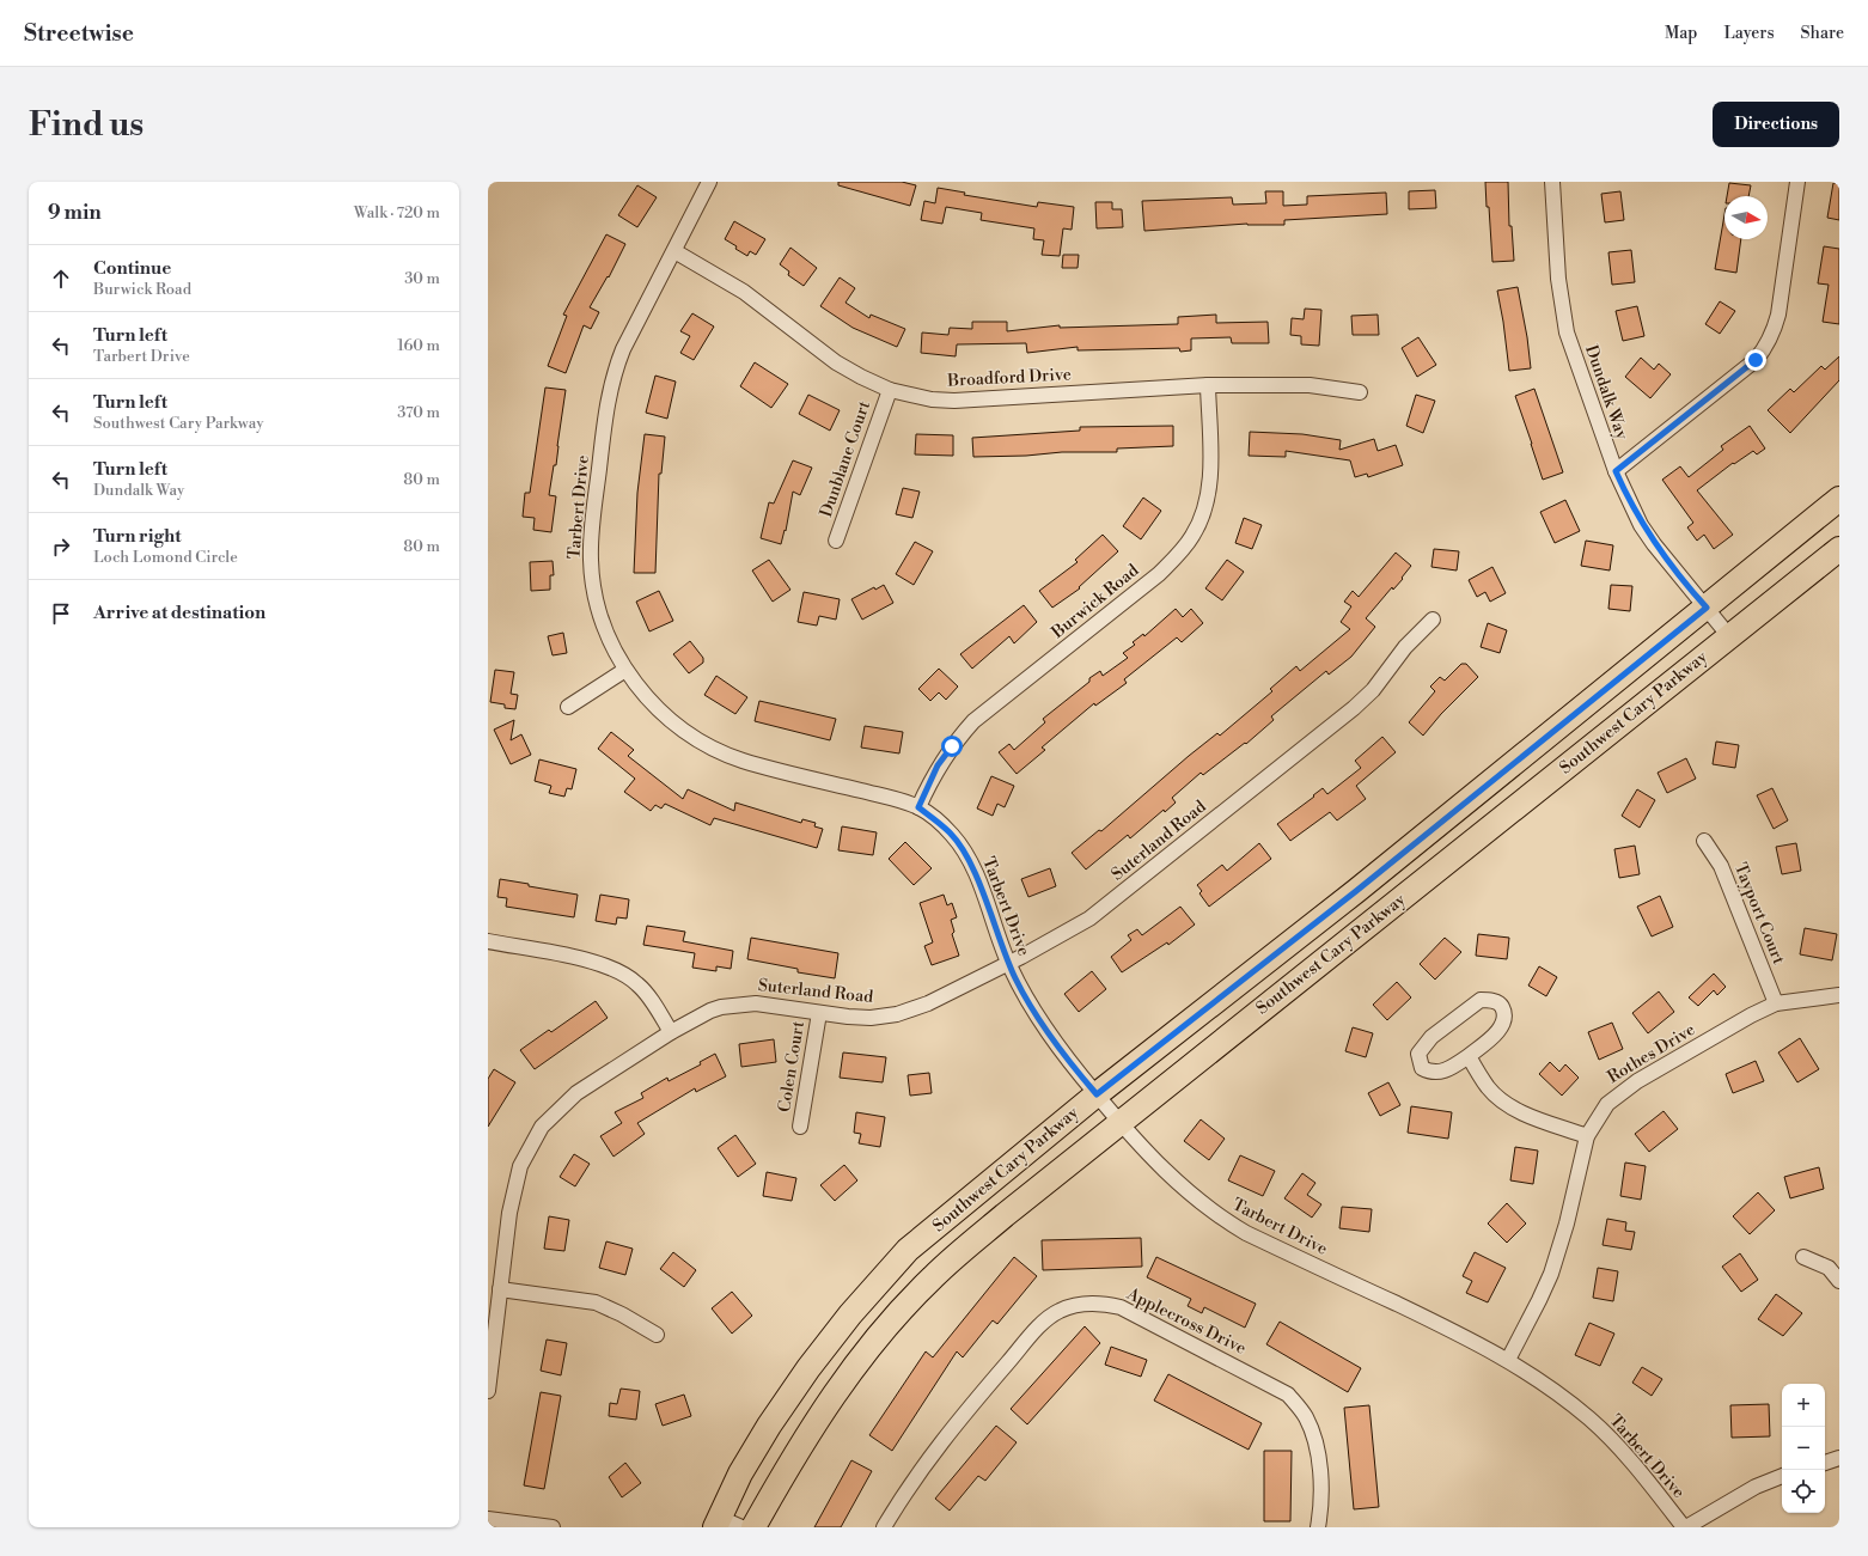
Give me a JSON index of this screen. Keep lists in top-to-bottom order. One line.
{"streets":{"main road":["Southwest Cary Parkway"],"street":["Broadford Drive","Dundalk Way","Dunblane Court","Tarbert Drive","Burwick Road","Suterland Road","Tayport Court","Rothes Drive","Colen Court","Applecross Drive"]},"crossings":[["Broadford Drive","Dunblane Court"],["Broadford Drive","Tarbert Drive"],["Broadford Drive","Burwick Road"],["Dundalk Way","Southwest Cary Parkway"],["Tarbert Drive","Burwick Road"],["Tarbert Drive","Southwest Cary Parkway"],["Tarbert Drive","Suterland Road"],["Tarbert Drive","Rothes Drive"],["Suterland Road","Colen Court"],["Tayport Court","Rothes Drive"]],"north":"right","page":{"header":"Streetwise","nav":["Map","Layers","Share"],"buttons":"Directions","title":"Find us","heading":["9 min","Walk · 720 m"],"list":[["Continue","Burwick Road","30 m"],["Turn left","Tarbert Drive","160 m"],["Turn left","Southwest Cary Parkway","370 m"],["Turn left","Dundalk Way","80 m"],["Turn right","Loch Lomond Circle","80 m"],"Arrive at destination"],"map_buttons":["+","−"]}}
